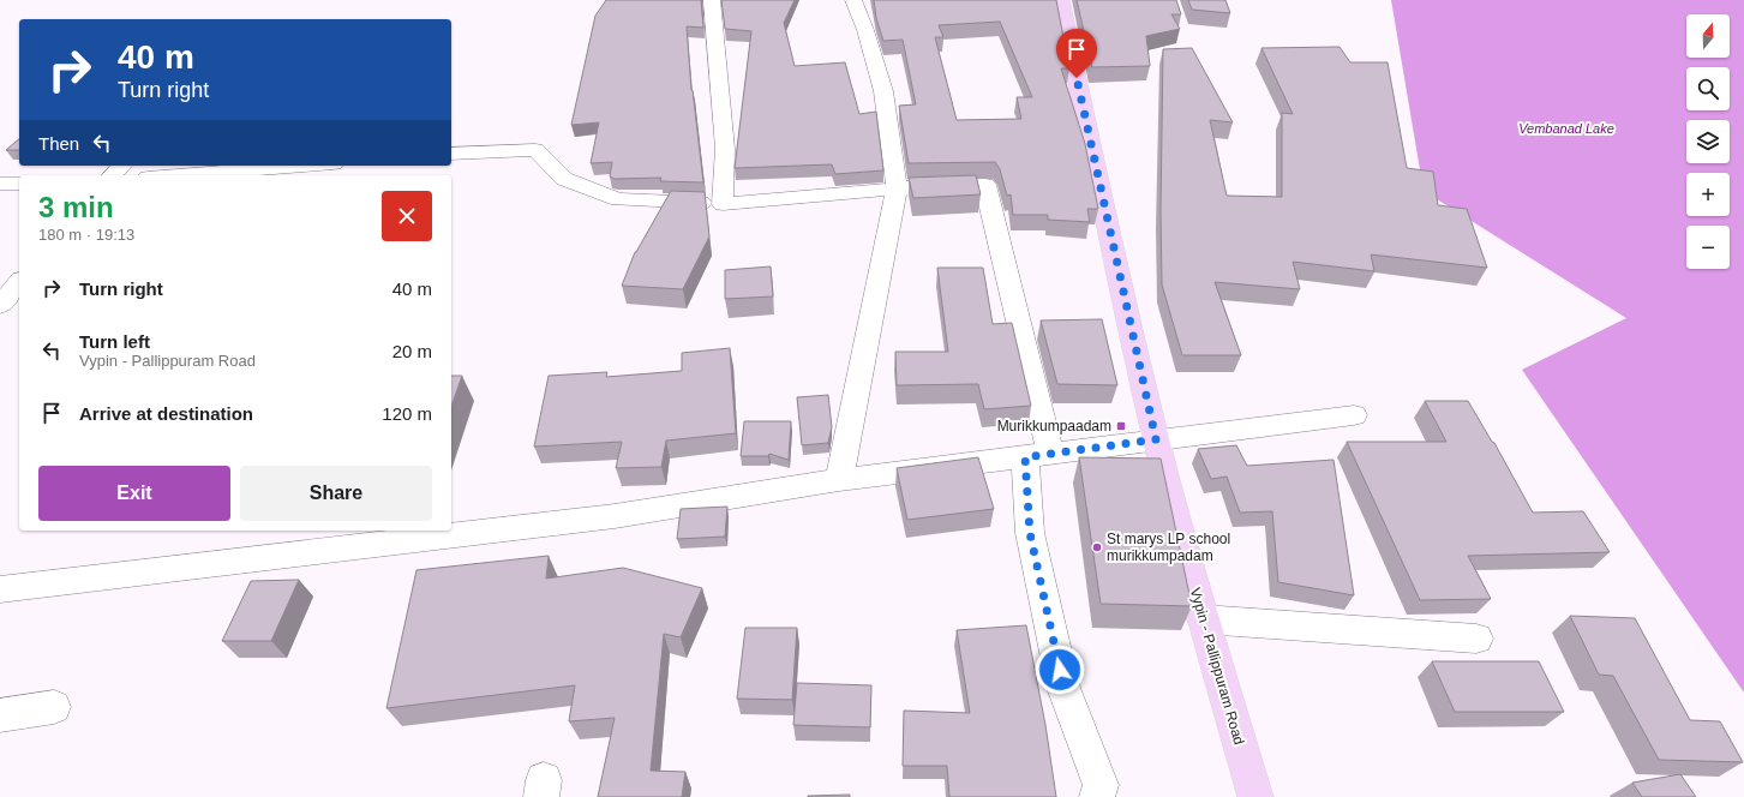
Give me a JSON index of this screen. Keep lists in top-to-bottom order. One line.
{"streets":{"main road":["Vypin - Pallippuram Road"]},"water":["Vembanad Lake"],"places":{"transit":["Murikkumpaadam"],"other":["St marys LP school murikkumpadam"]},"north":"top","page":{"map_buttons":["+","−"],"turn":["40 m","Turn right"],"then":"Then","heading":["3 min","180 m · 19:13"],"list":[{"name":"Turn right","value":"40 m"},{"name":"Turn left","note":"Vypin - Pallippuram Road","value":"20 m"},{"name":"Arrive at destination","value":"120 m"}],"buttons":["Exit","Share"]}}
